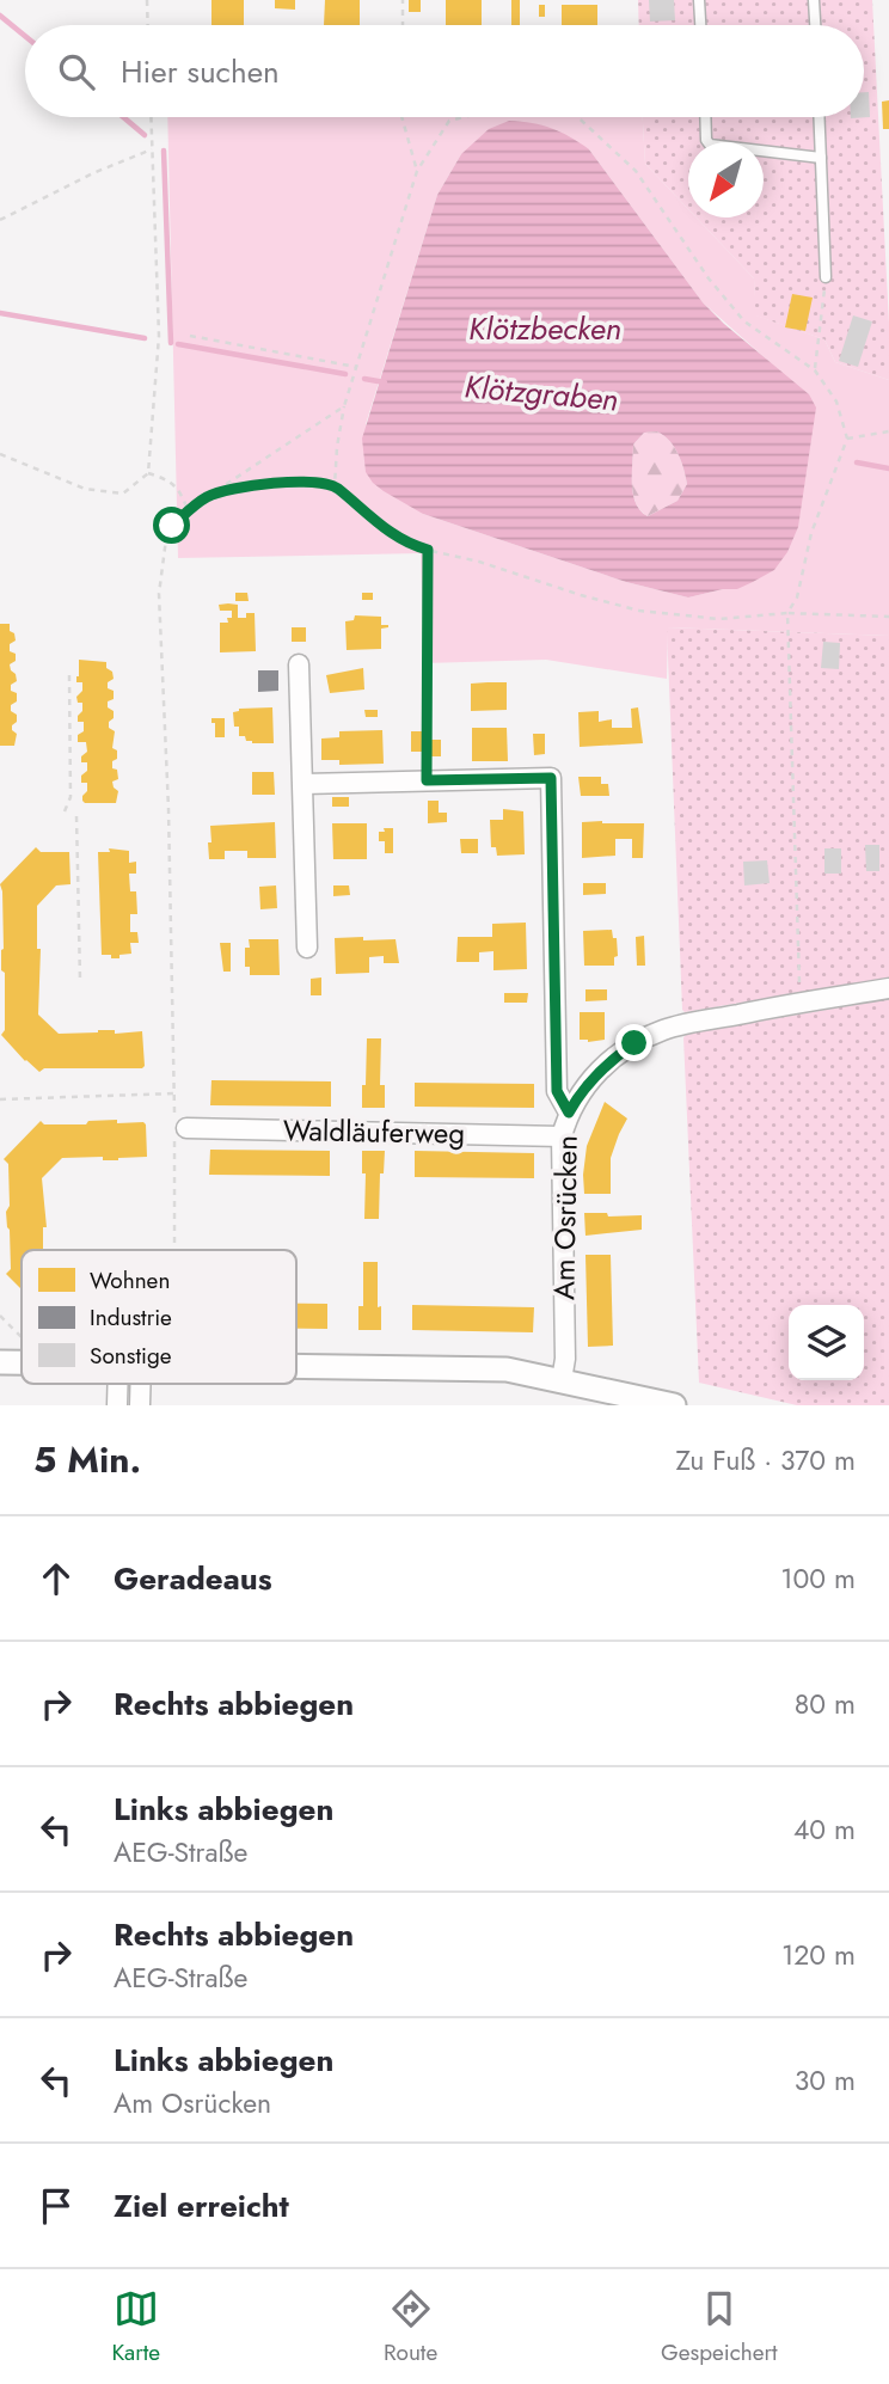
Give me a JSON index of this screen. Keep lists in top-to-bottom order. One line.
{"streets":{"street":["Waldläuferweg","Am Osrücken"]},"crossings":[["Waldläuferweg","Am Osrücken"]],"water":["Klötzbecken","Klötzgraben"],"legend":["Wohnen","Industrie","Sonstige"],"north":"bottom left","page":{"search":"Hier suchen","heading":["5 Min.","Zu Fuß · 370 m"],"list":[["Geradeaus","100 m"],["Rechts abbiegen","80 m"],["Links abbiegen","AEG-Straße","40 m"],["Rechts abbiegen","AEG-Straße","120 m"],["Links abbiegen","Am Osrücken","30 m"],"Ziel erreicht"],"nav":["Karte","Route","Gespeichert"]}}
